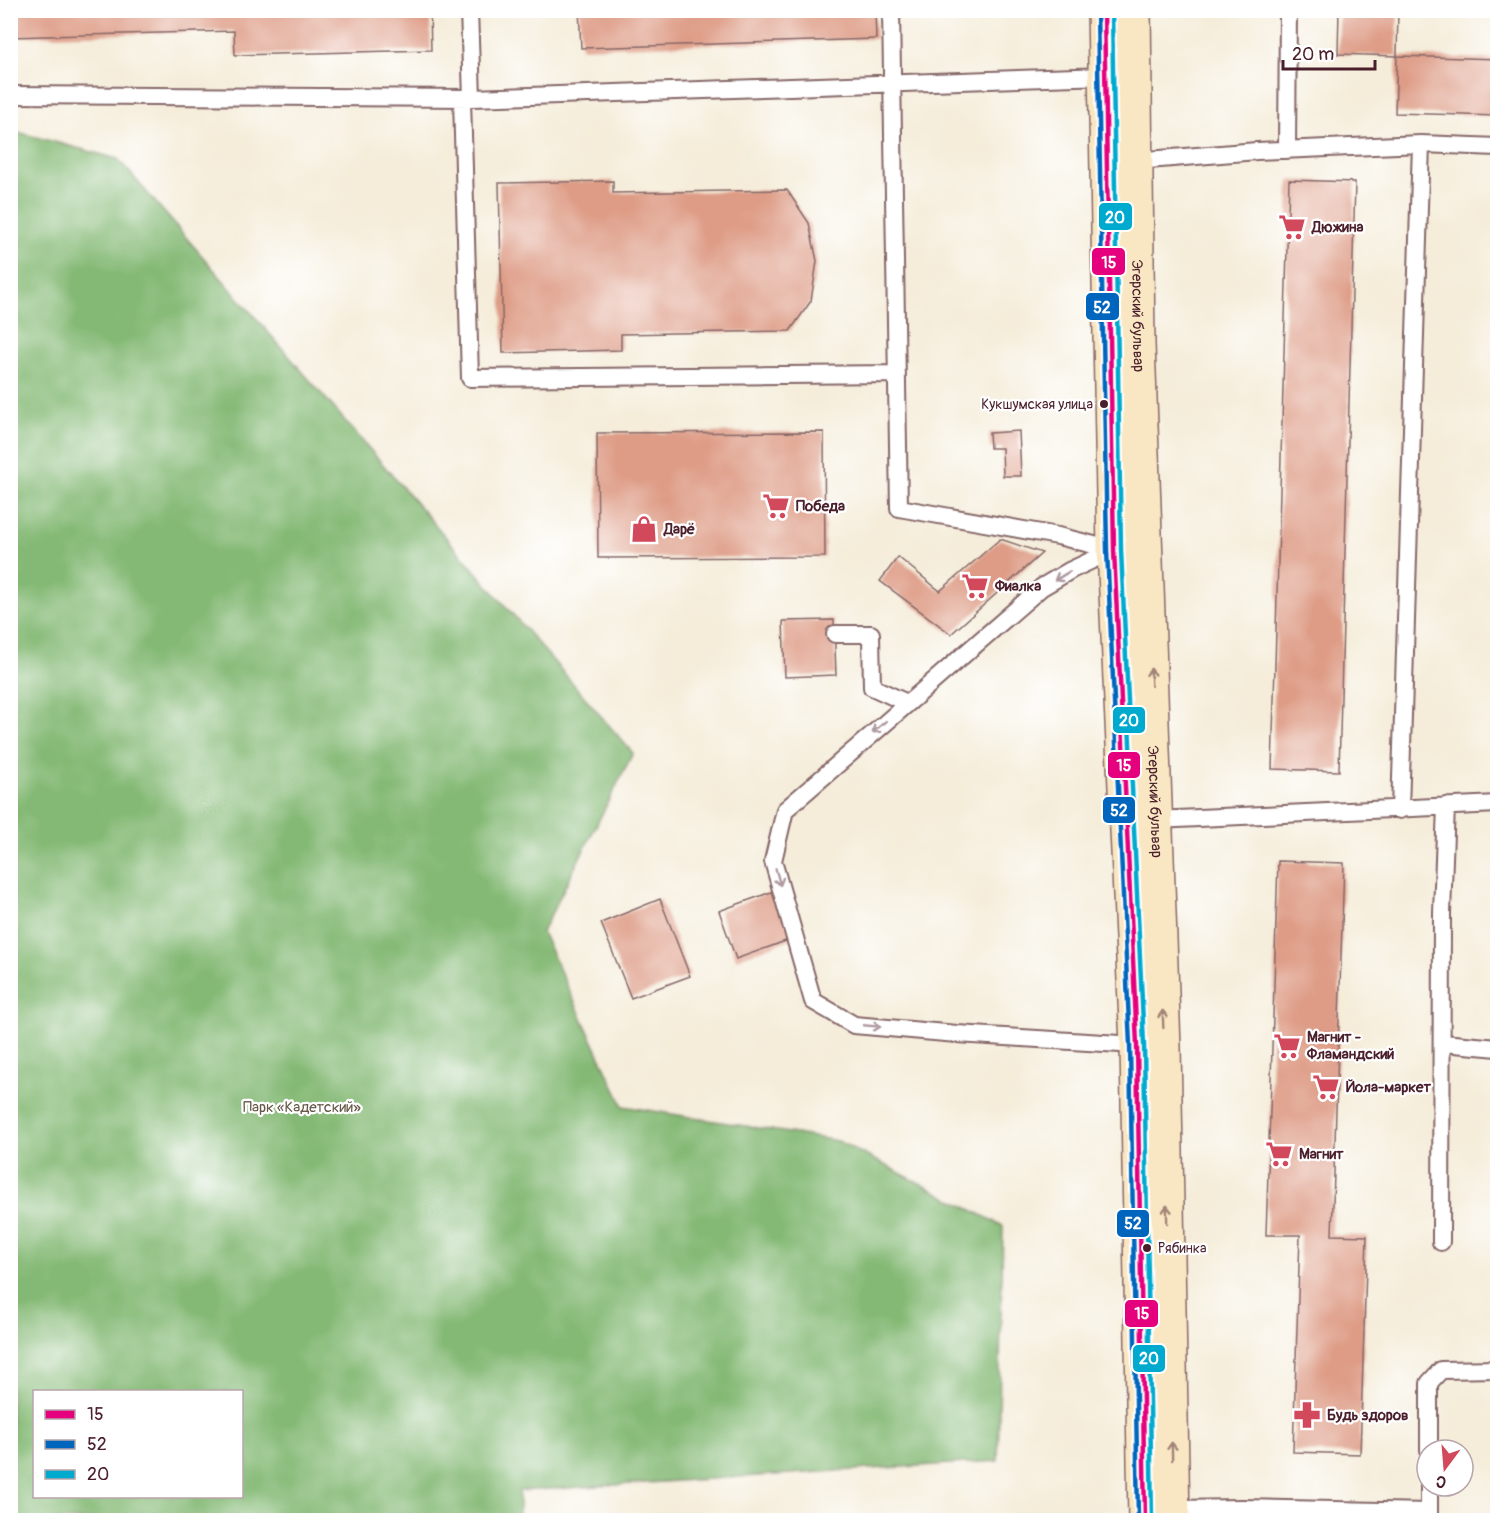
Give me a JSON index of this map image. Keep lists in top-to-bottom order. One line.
{"streets":{"main road":["Эгерский бульвар"]},"parks":["Парк «Кадетский»"],"places":{"supermarket":["Дюжина","Победа","Фиалка","Магнит - Фламандский","Йола-маркет","Магнит"],"other":["Кукшумская улица","Рябинка"],"shop":["Дарё"],"pharmacy":["Будь здоров"]},"lines":["transit line 15","transit line 52","transit line 20"],"legend":["15","52","20"],"scale_bar":"20 m","north":"bottom"}
